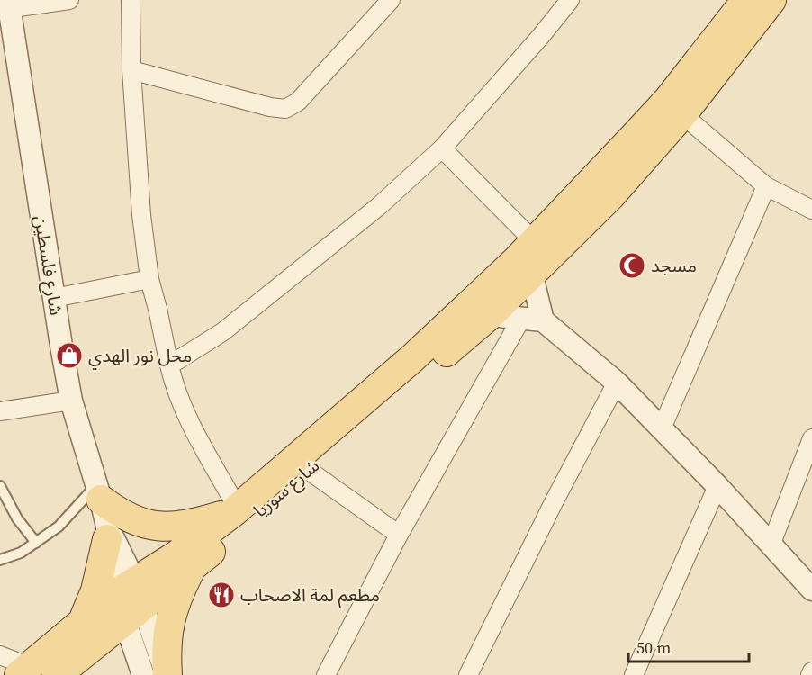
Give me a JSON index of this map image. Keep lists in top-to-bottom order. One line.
{"streets":{"main road":["شارع سوريا"],"street":["شارع فلسطين"]},"crossings":[["شارع فلسطين","شارع سوريا"]],"places":{"mosque":["مسجد"],"shop":["محل نور الهدي"],"restaurant":["مطعم لمة الاصحاب"]},"scale_bar":"50 m"}
